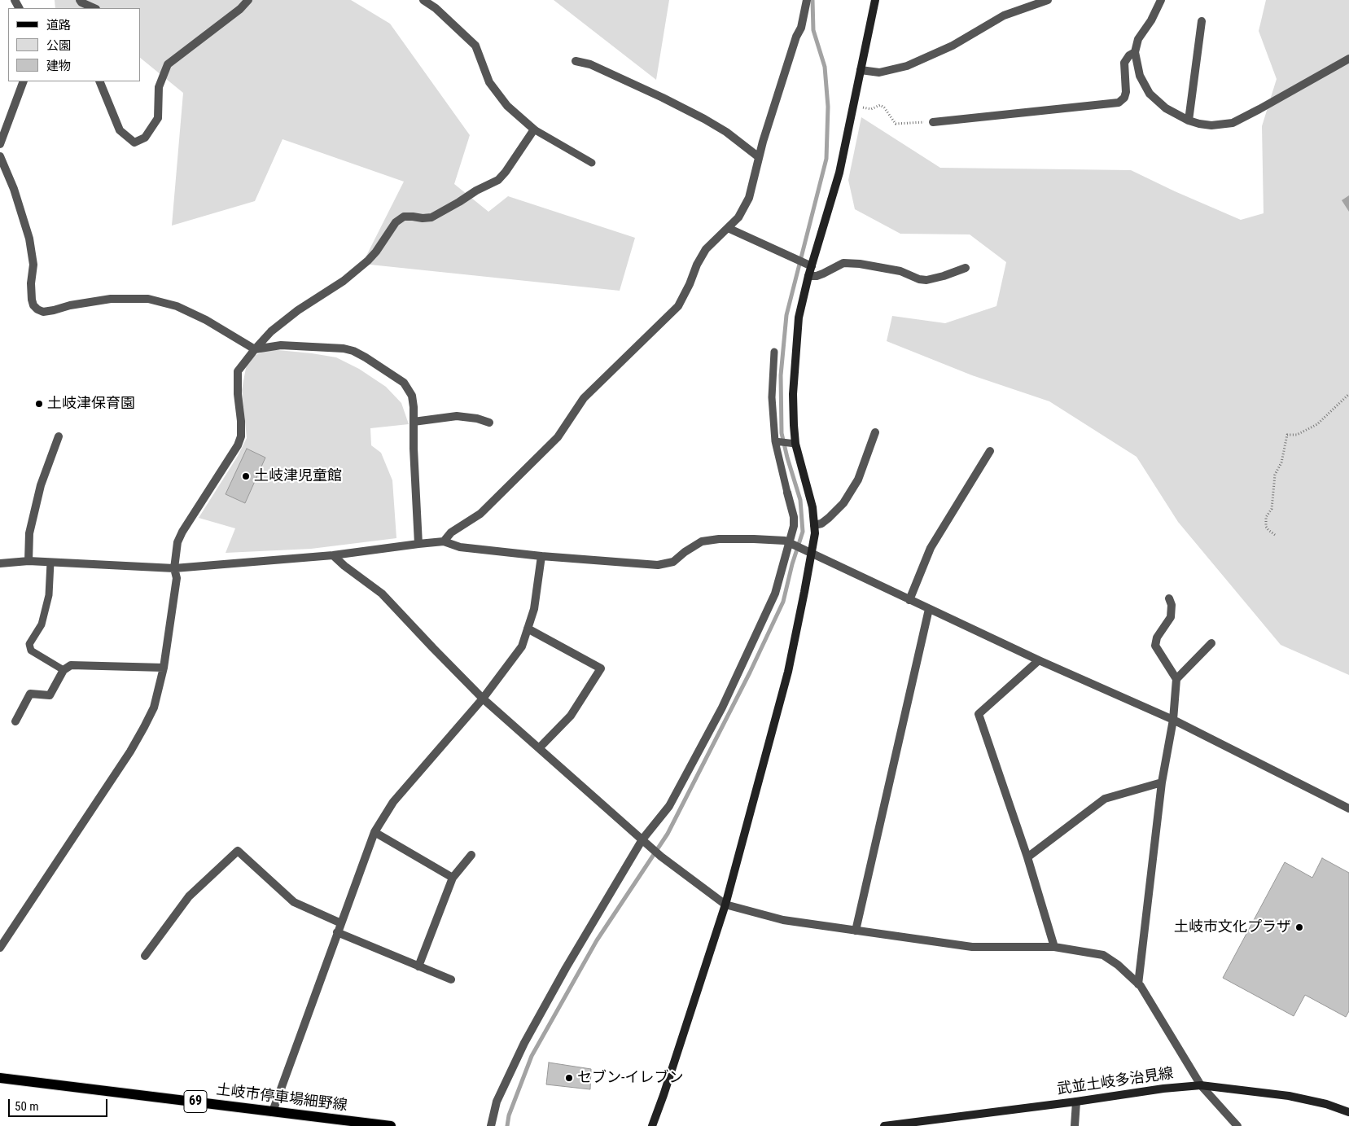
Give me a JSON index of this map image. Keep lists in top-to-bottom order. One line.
{"streets":{"main road":["土岐市停車場細野線","69"],"street":["武並土岐多治見線"]},"places":["土岐津保育園","土岐津児童館","土岐市文化プラザ","セブン-イレブン"],"legend":["道路","公園","建物"],"scale_bar":"50 m"}
